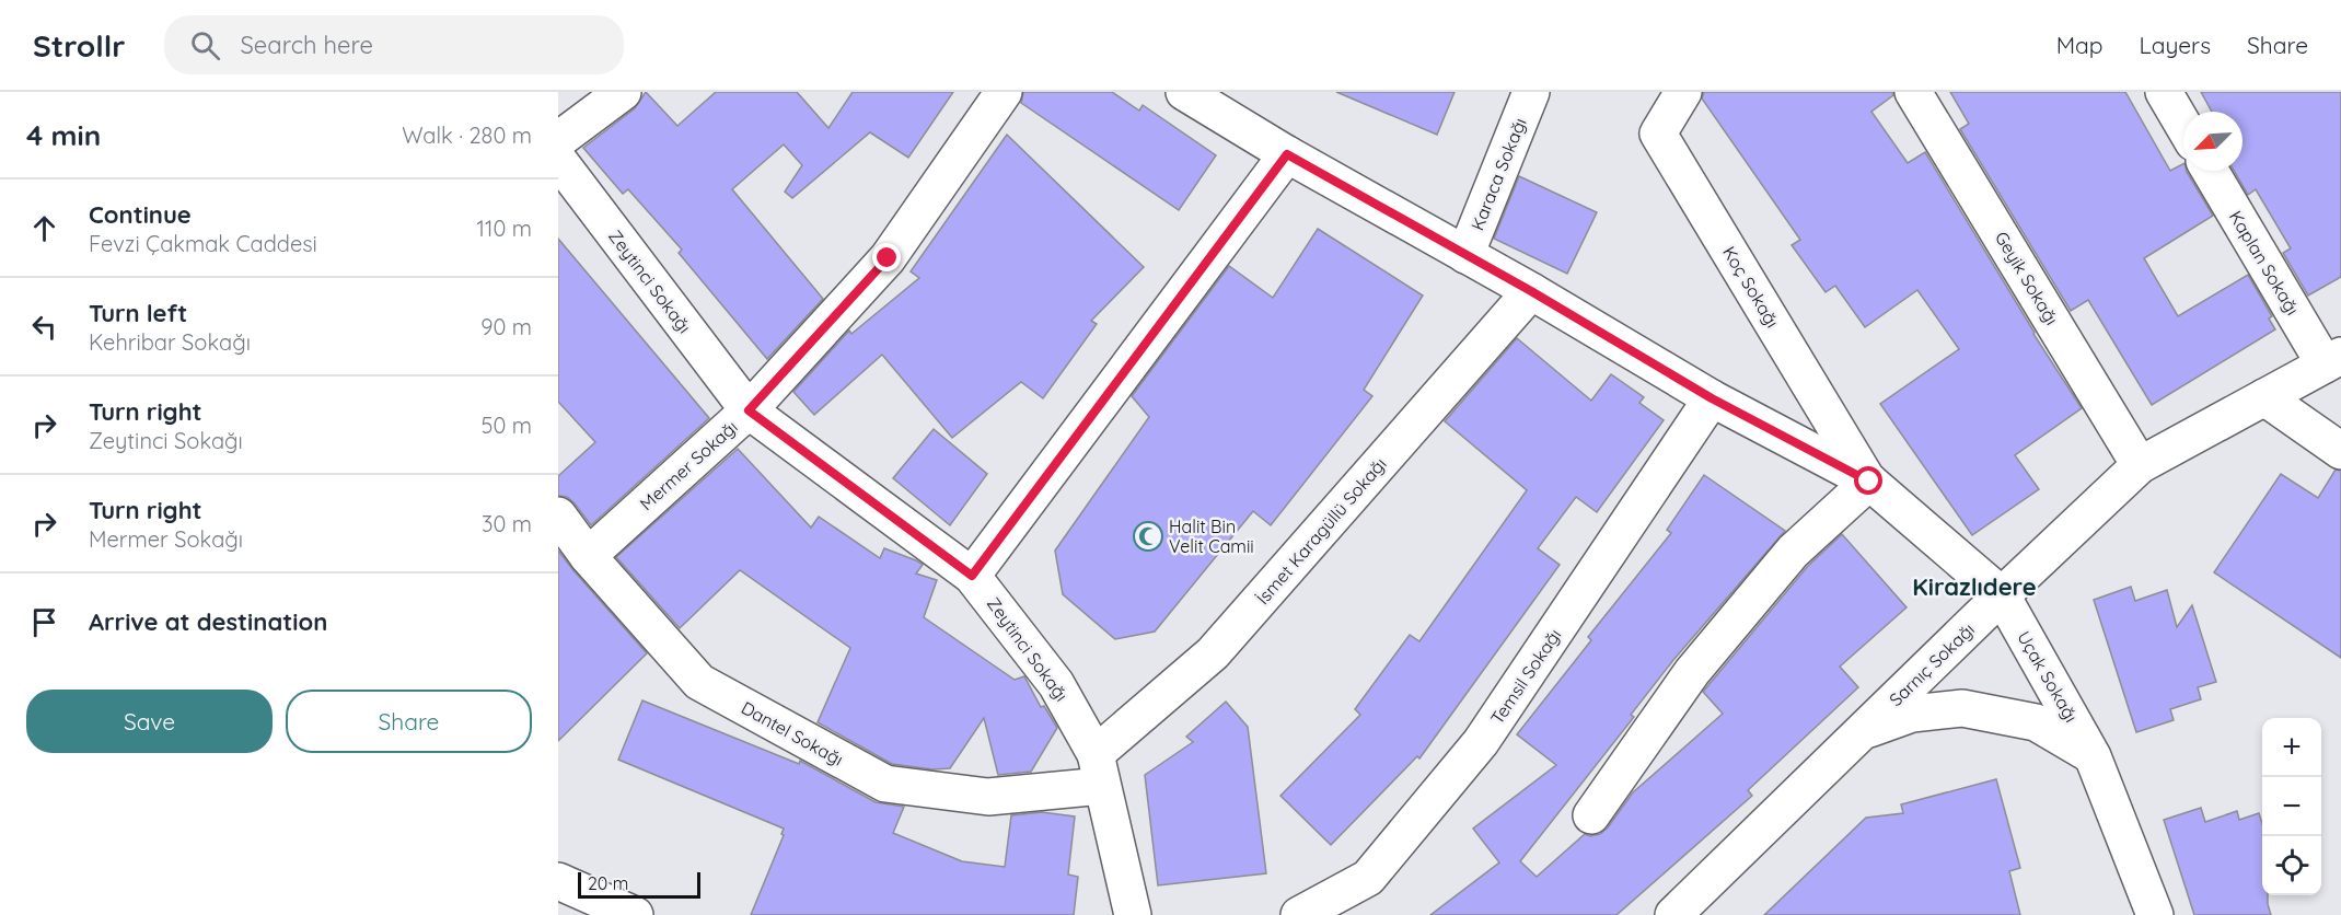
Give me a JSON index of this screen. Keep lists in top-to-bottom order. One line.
{"streets":{"street":["Karaca Sokağı","Kaplan Sokağı","Geyik Sokağı","Zeytinci Sokağı","Koç Sokağı","Mermer Sokağı","İsmet Karagüllü Sokağı","Sarnıç Sokağı","Temsil Sokağı","Uçak Sokağı","Dantel Sokağı"]},"crossings":[["Kaplan Sokağı","Sarnıç Sokağı"],["Geyik Sokağı","Sarnıç Sokağı"],["Zeytinci Sokağı","Mermer Sokağı"],["Zeytinci Sokağı","İsmet Karagüllü Sokağı"],["Zeytinci Sokağı","Dantel Sokağı"],["Koç Sokağı","Uçak Sokağı"],["Mermer Sokağı","Dantel Sokağı"],["İsmet Karagüllü Sokağı","Dantel Sokağı"],["Sarnıç Sokağı","Uçak Sokağı"]],"districts":["Kirazlıdere"],"places":{"mosque":["Halit Bin Velit Camii"]},"scale_bar":"20 m","north":"bottom left","page":{"header":"Strollr","search":"Search here","nav":["Map","Layers","Share"],"heading":["4 min","Walk · 280 m"],"list":[["Continue","Fevzi Çakmak Caddesi","110 m"],["Turn left","Kehribar Sokağı","90 m"],["Turn right","Zeytinci Sokağı","50 m"],["Turn right","Mermer Sokağı","30 m"],"Arrive at destination"],"buttons":["Save","Share"],"map_buttons":["+","−"],"scale":"20 m"}}
